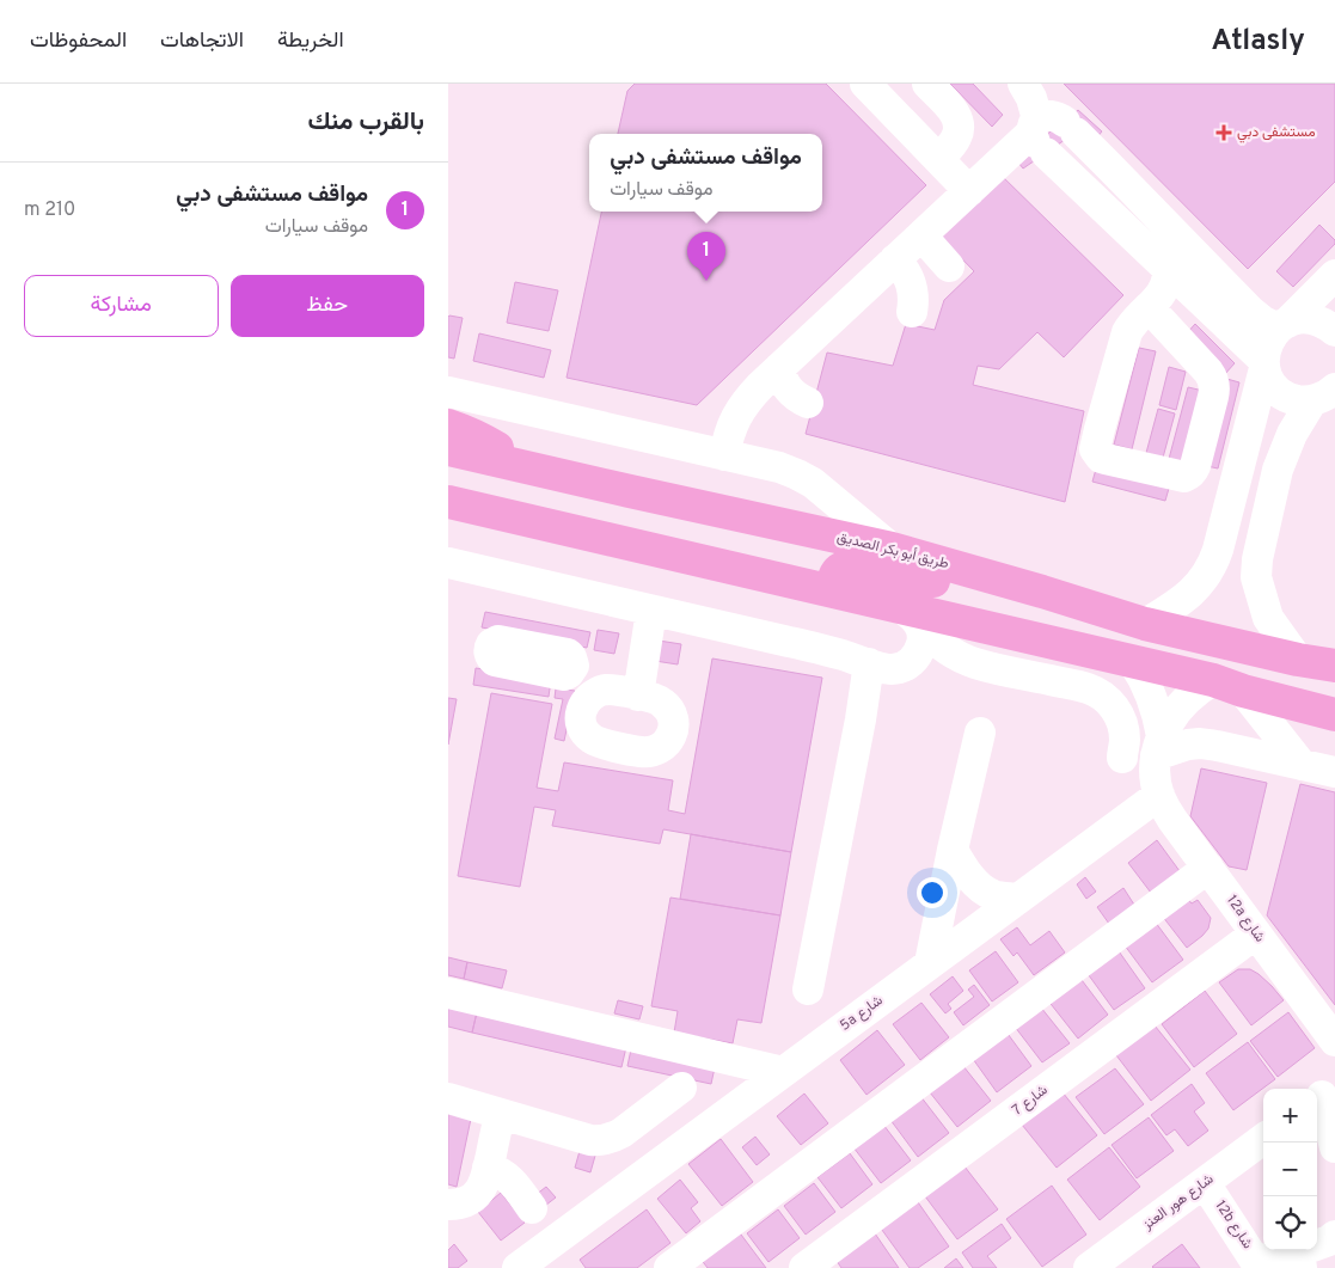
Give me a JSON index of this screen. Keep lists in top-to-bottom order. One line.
{"streets":{"main road":["طريق أبو بكر الصديق"],"street":["12a شارع","5a شارع","شارع 7","شارع هور العنز","12b شارع"]},"crossings":[["12a شارع","5a شارع"],["12a شارع","شارع 7"],["شارع هور العنز","12b شارع"]],"places":{"health":["مستشفى دبي"]},"page":{"header":"Atlasly","nav":["الخريطة","الاتجاهات","المحفوظات"],"heading":"بالقرب منك","popup":["مواقف مستشفى دبي","موقف سيارات"],"list":[{"mark":"1","name":"مواقف مستشفى دبي","note":"موقف سيارات","value":"210 m"}],"pins":"1","buttons":["حفظ","مشاركة"],"map_buttons":["+","−"]}}
